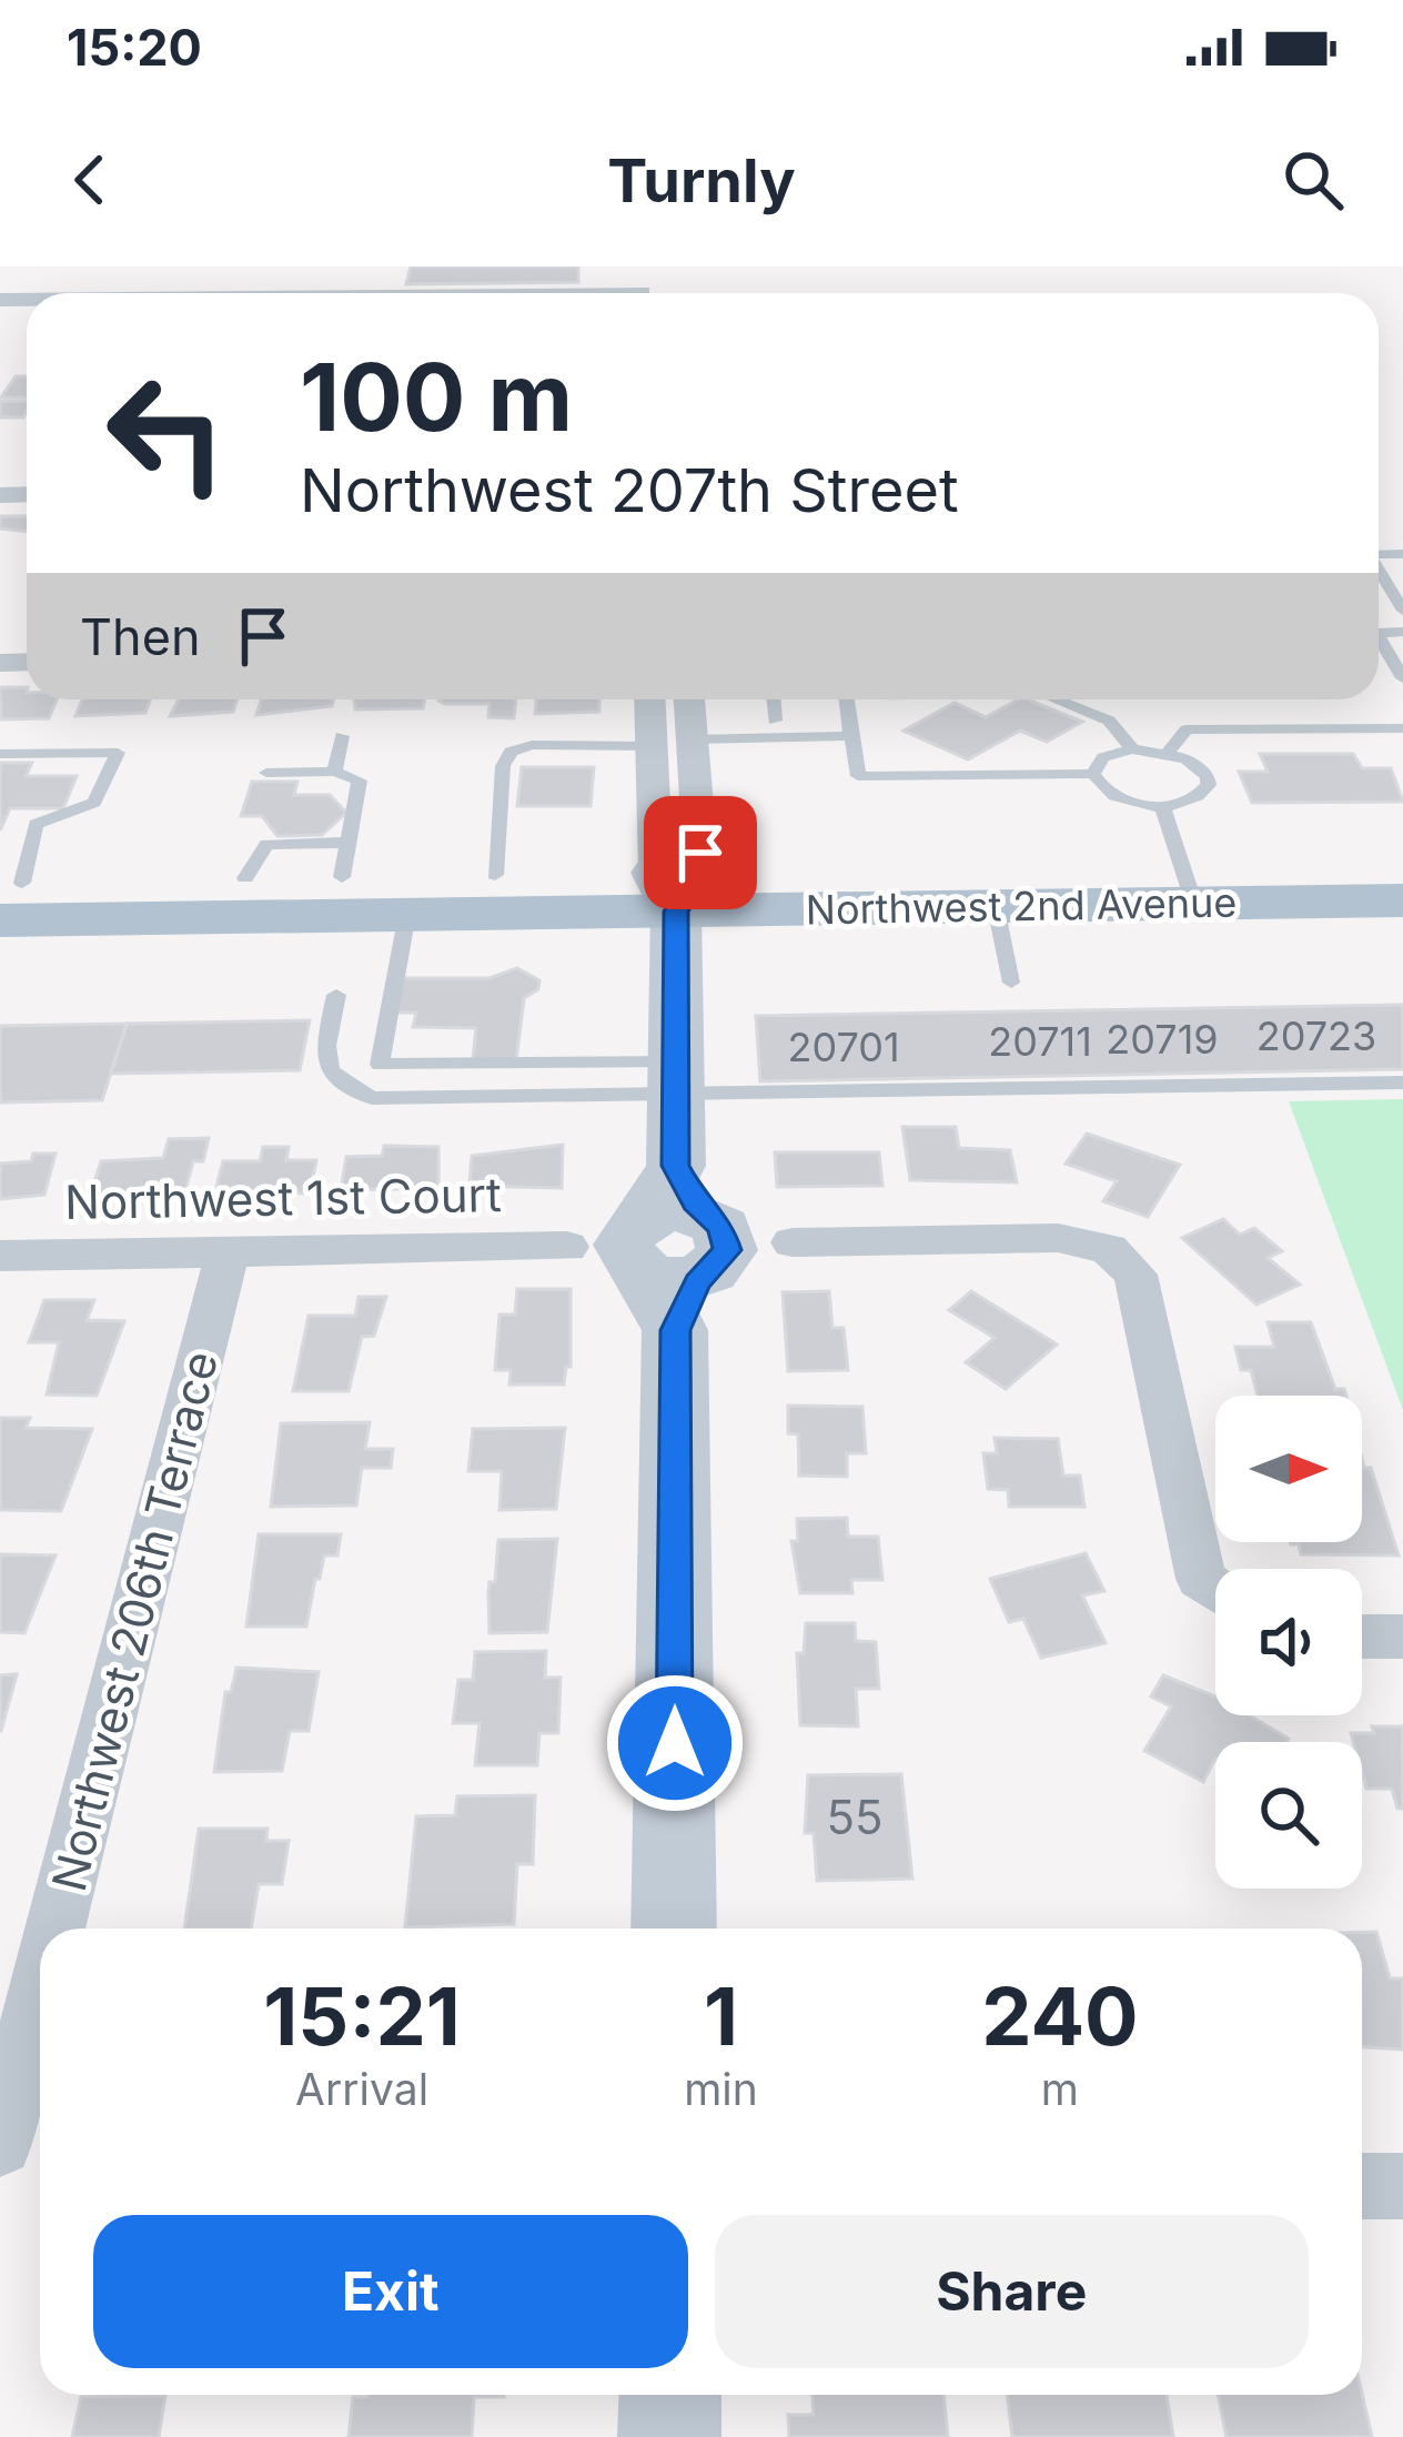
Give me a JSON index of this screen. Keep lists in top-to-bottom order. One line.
{"streets":{"main road":["Northwest 2nd Avenue"],"street":["Northwest 1st Court","Northwest 206th Terrace"]},"crossings":[["Northwest 1st Court","Northwest 206th Terrace"]],"house_numbers":["20723","20719","20711","20701","55"],"north":"right","page":{"status":"15:20","header":"Turnly","turn":["100 m","Northwest 207th Street"],"then":"Then","eta":["15:21","Arrival","1","min","240","m"],"buttons":["Exit","Share"]}}
